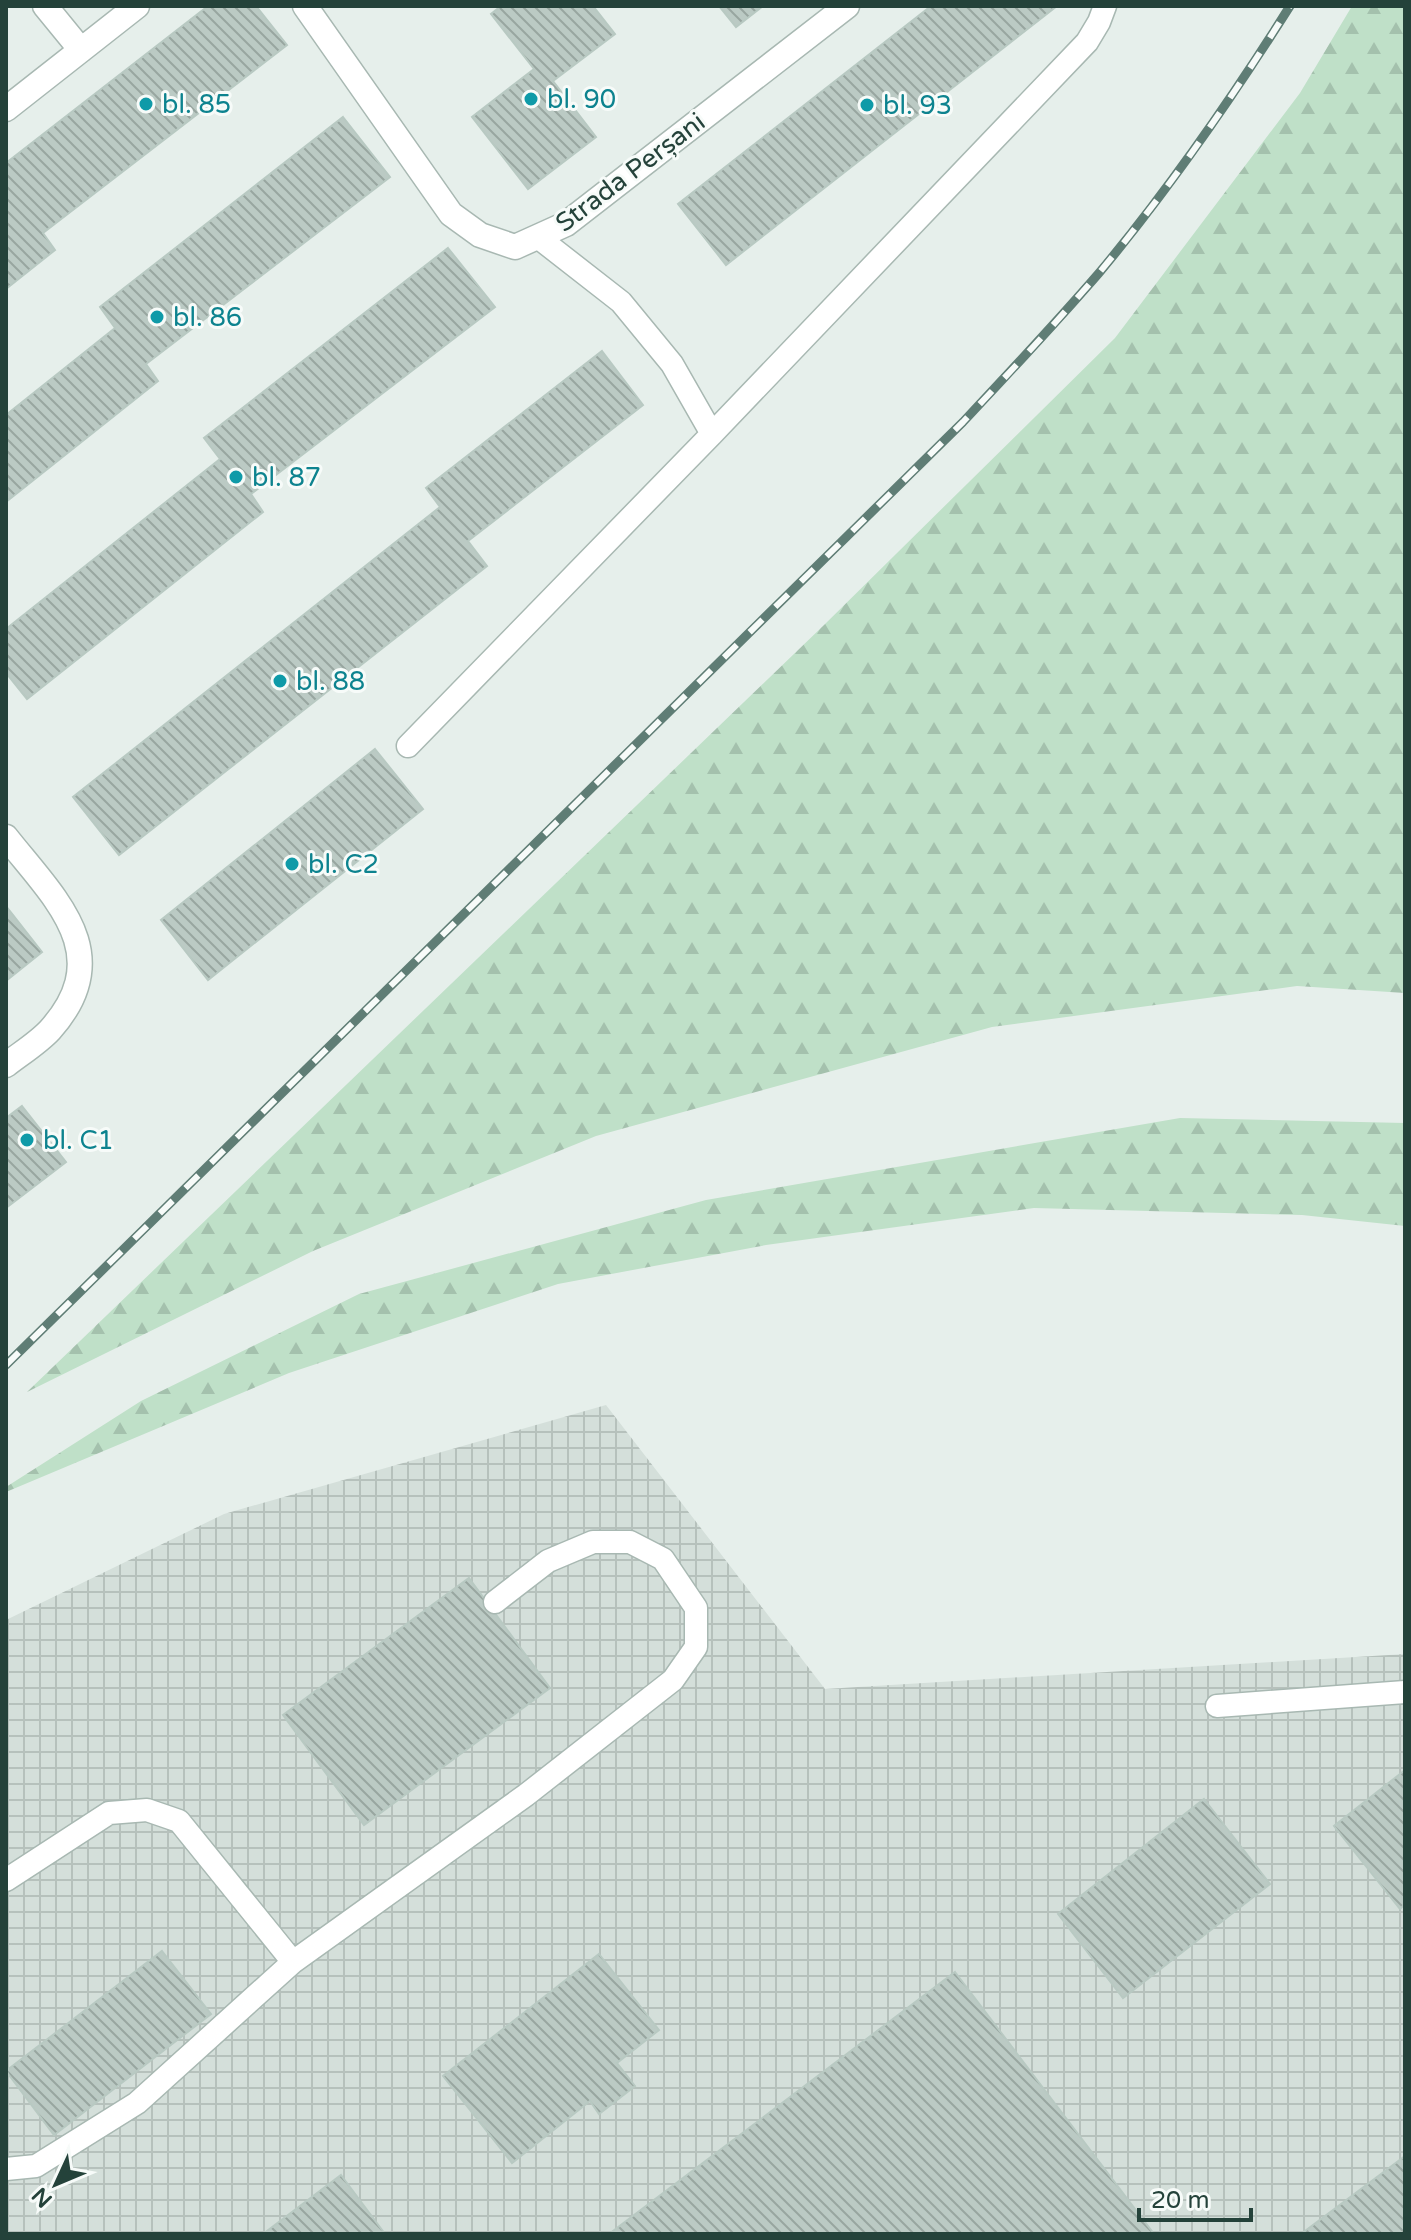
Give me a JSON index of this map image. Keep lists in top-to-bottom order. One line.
{"streets":{"street":["Strada Perșani"]},"places":["bl. 90","bl. 85","bl. 93","bl. 86","bl. 87","bl. 88","bl. C2","bl. C1"],"scale_bar":"20 m","north":"bottom left"}
